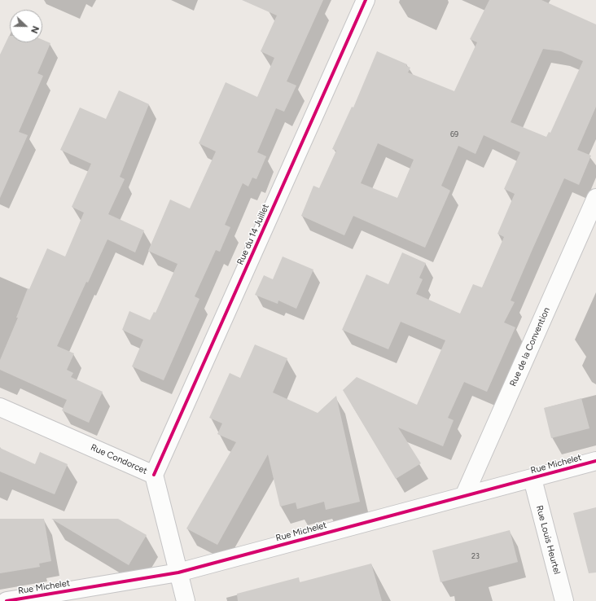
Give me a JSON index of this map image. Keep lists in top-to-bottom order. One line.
{"streets":{"street":["Rue du 14 Juillet","Rue de la Convention","Rue Condorcet","Rue Michelet","Rue Louis Heurtel"]},"crossings":[["Rue du 14 Juillet","Rue Condorcet"],["Rue de la Convention","Rue Michelet"],["Rue Condorcet","Rue Michelet"],["Rue Michelet","Rue Louis Heurtel"]],"house_numbers":["69","23"],"north":"right"}
